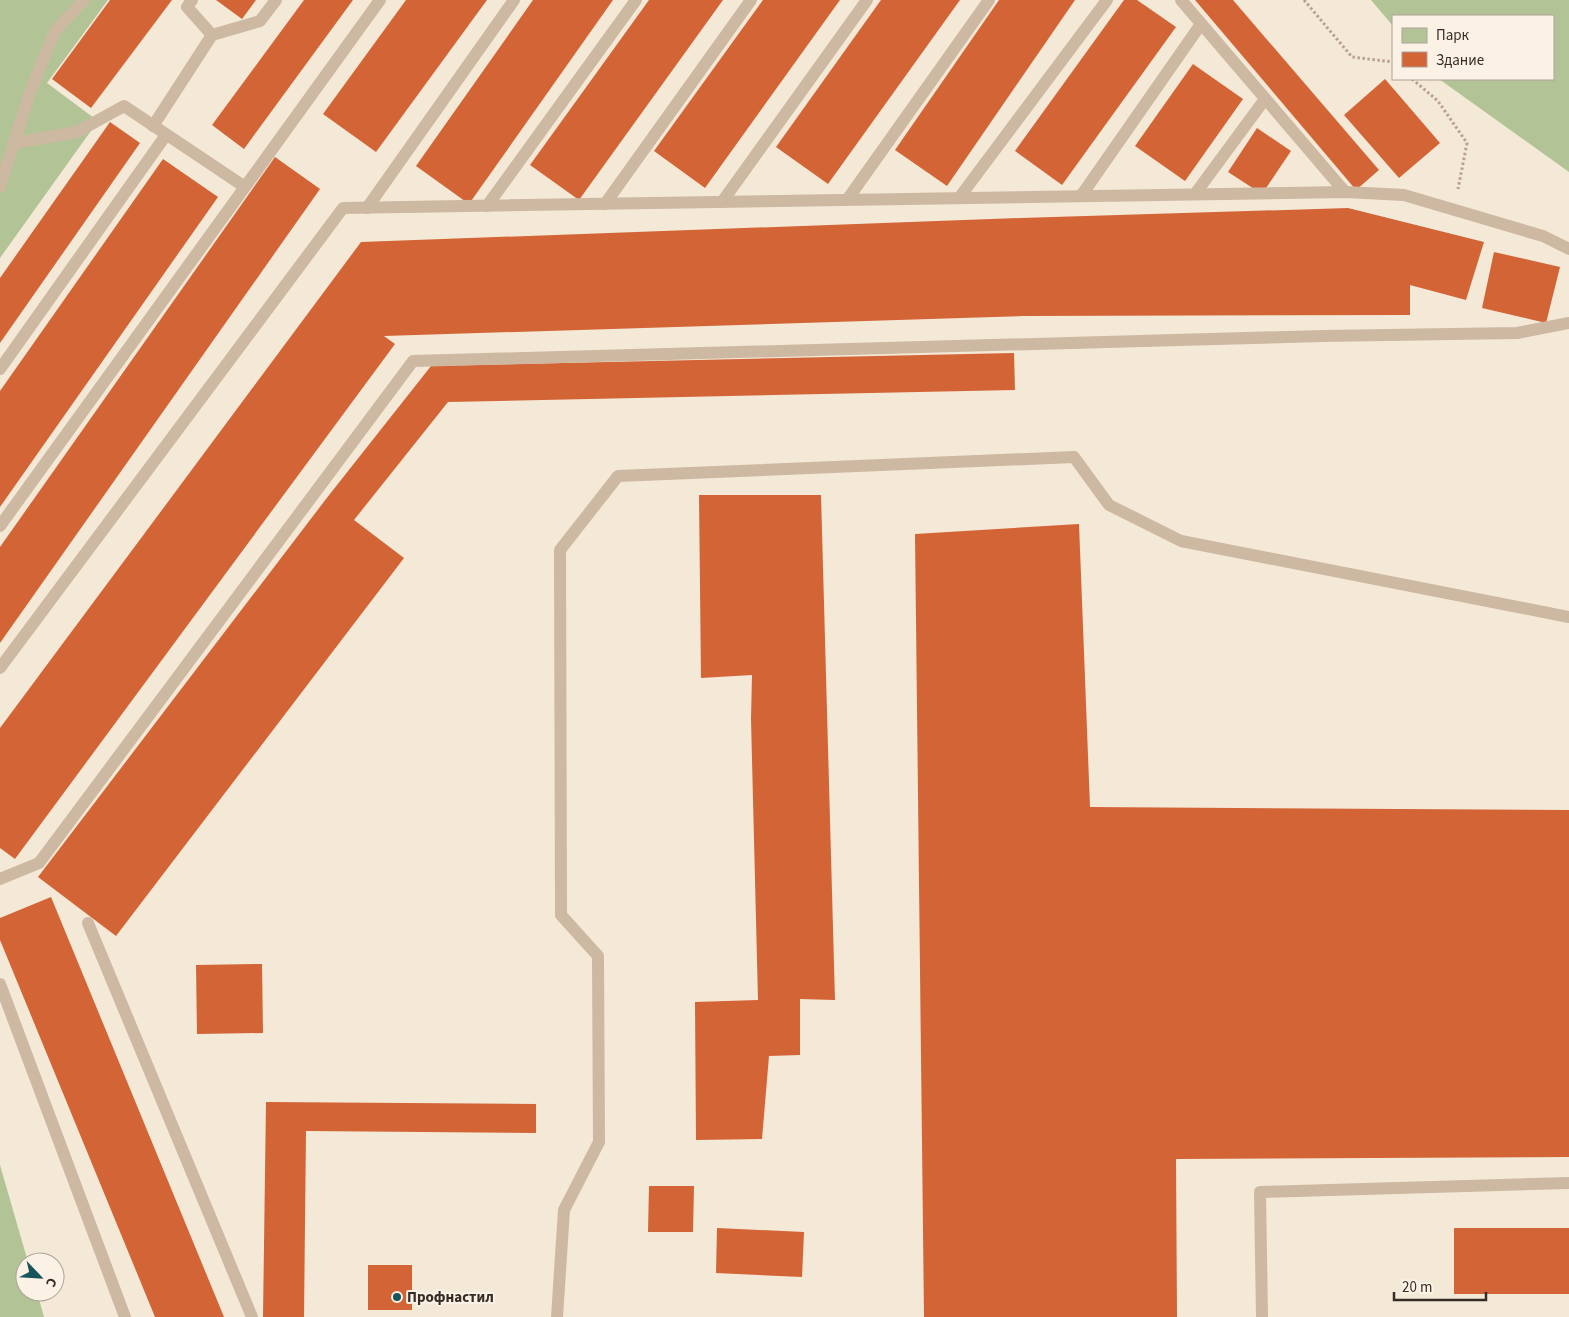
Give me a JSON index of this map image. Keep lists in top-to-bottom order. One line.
{"places":["Профнастил"],"legend":["Парк","Здание"],"scale_bar":"20 m","north":"bottom right"}
